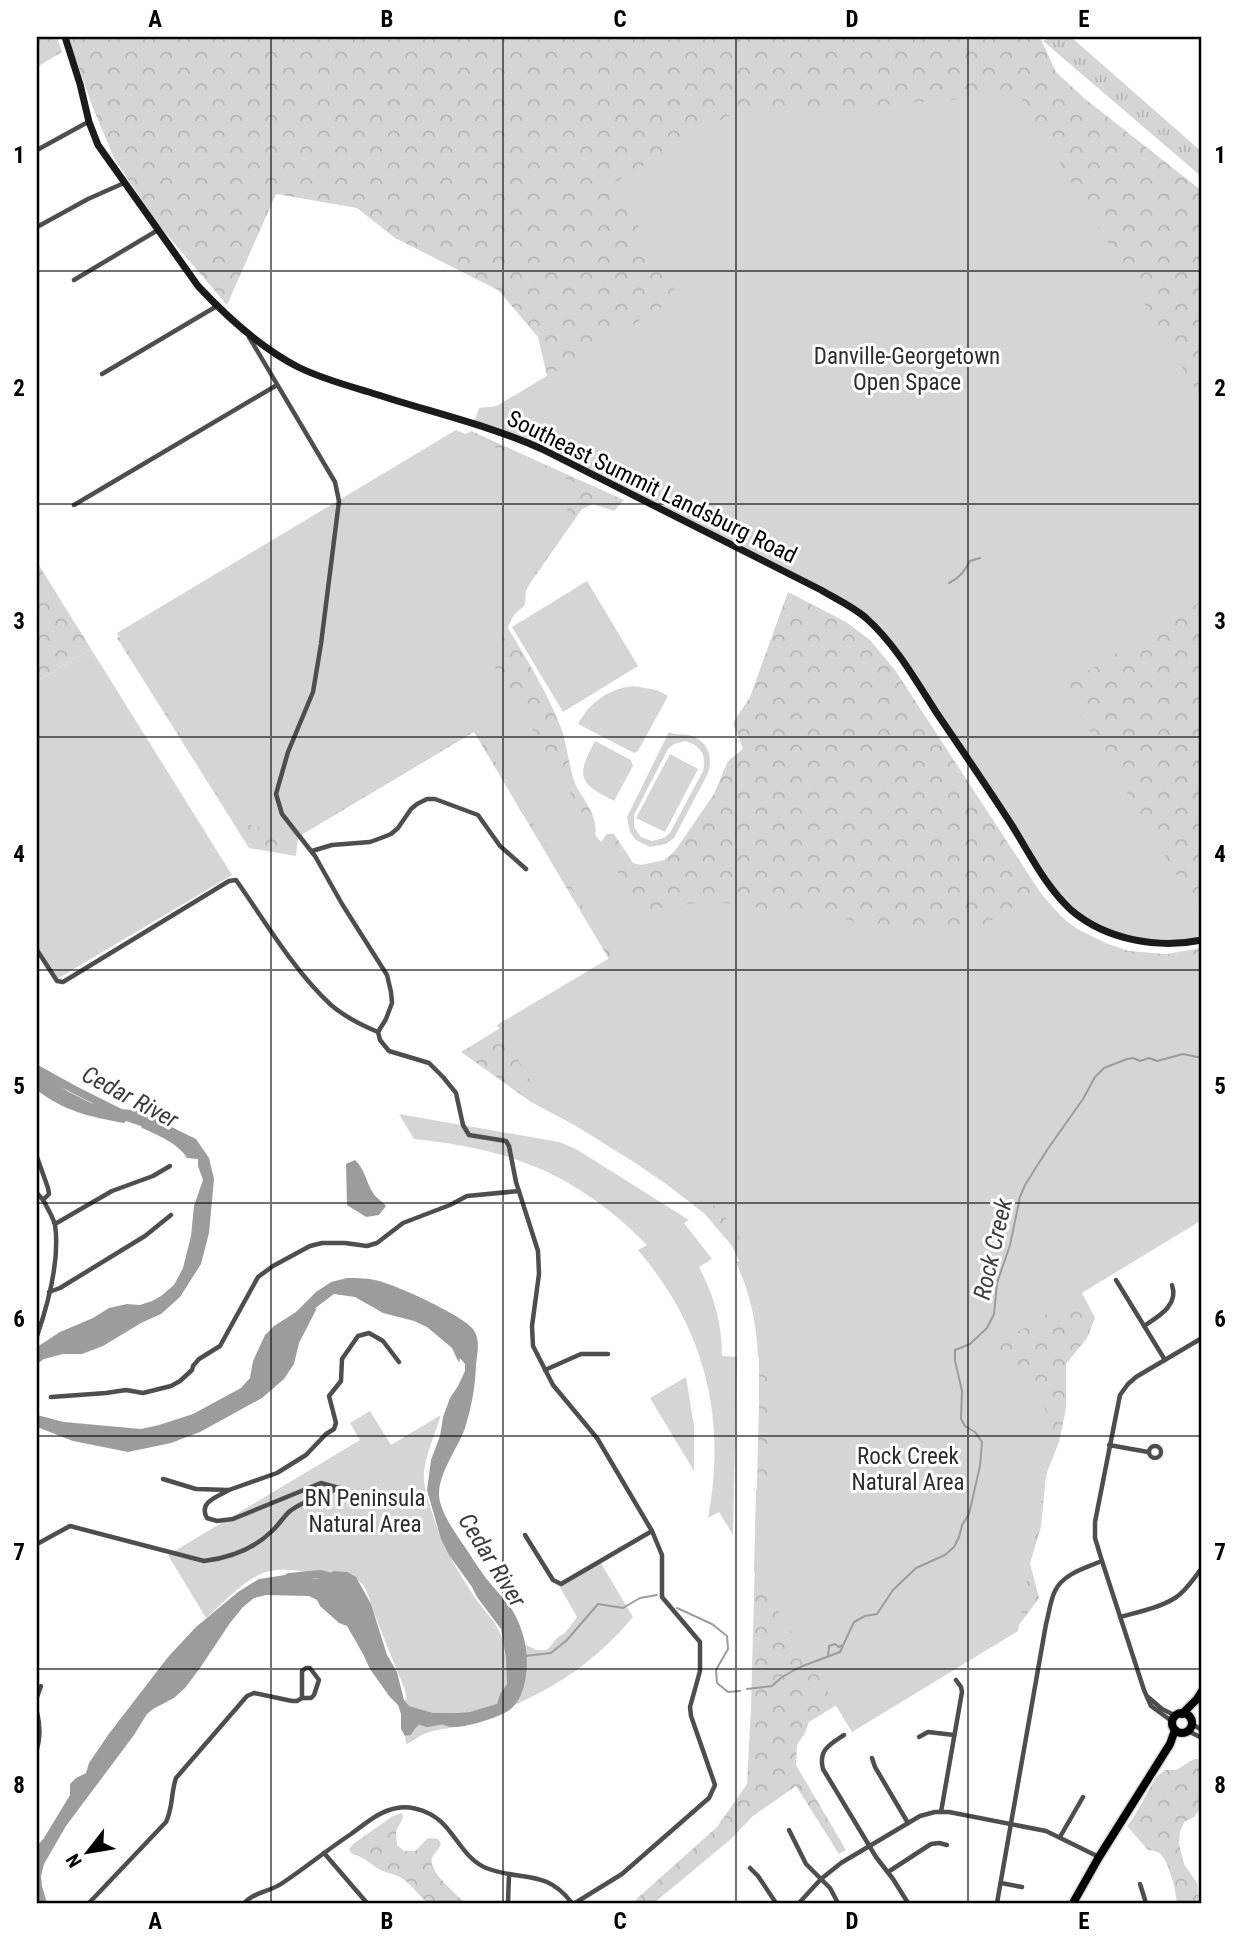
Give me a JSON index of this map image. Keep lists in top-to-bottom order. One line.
{"streets":{"street":["Southeast Summit Landsburg Road"]},"water":["Cedar River","Rock Creek"],"parks":["Danville-Georgetown Open Space","Rock Creek Natural Area","BN Peninsula Natural Area"],"north":"bottom left","grid":{"columns":["A","B","C","D","E"],"rows":["1","2","3","4","5","6","7","8"]}}
